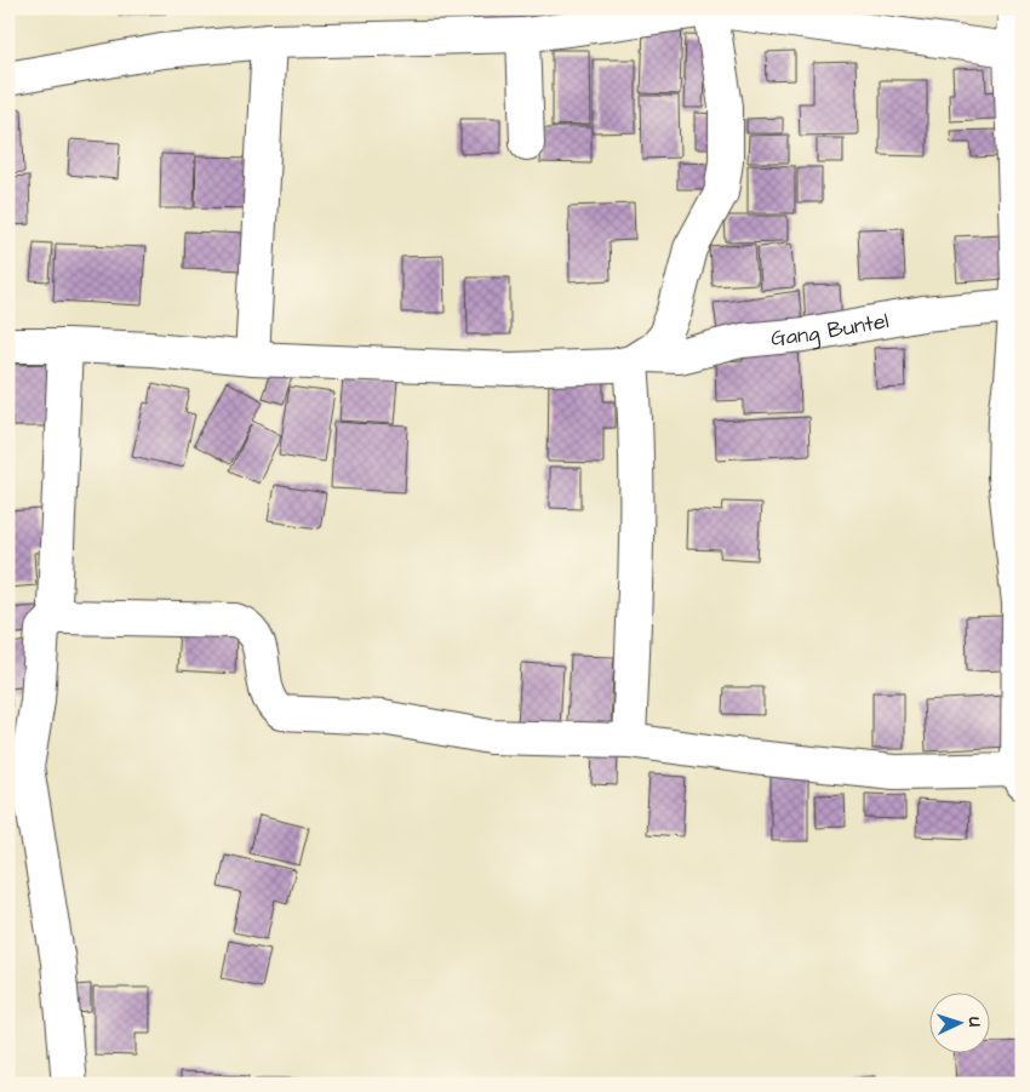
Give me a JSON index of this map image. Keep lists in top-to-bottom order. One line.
{"streets":{"street":["Gang Buntel"]},"north":"right"}
